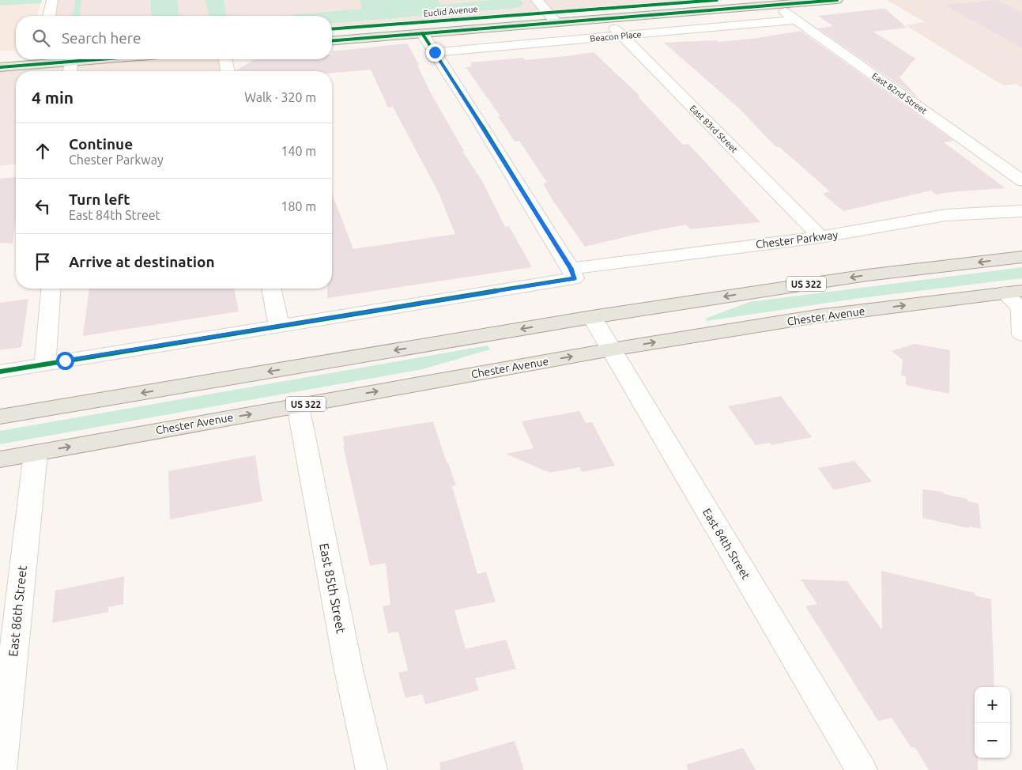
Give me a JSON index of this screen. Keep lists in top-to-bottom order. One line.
{"streets":{"main road":["Euclid Avenue","US 322","Chester Avenue"],"street":["Beacon Place","East 82nd Street","East 83rd Street","Chester Parkway","East 84th Street","East 85th Street","East 86th Street"]},"crossings":[["Euclid Avenue","East 82nd Street"],["Euclid Avenue","East 83rd Street"],["Beacon Place","East 82nd Street"],["Beacon Place","East 83rd Street"],["East 83rd Street","Chester Parkway"],["US 322","East 84th Street"],["Chester Avenue","East 84th Street"],["Chester Avenue","East 85th Street"],["Chester Avenue","East 86th Street"]],"page":{"search":"Search here","heading":["4 min","Walk · 320 m"],"list":[["Continue","Chester Parkway","140 m"],["Turn left","East 84th Street","180 m"],"Arrive at destination"],"map_buttons":["+","−"]}}
